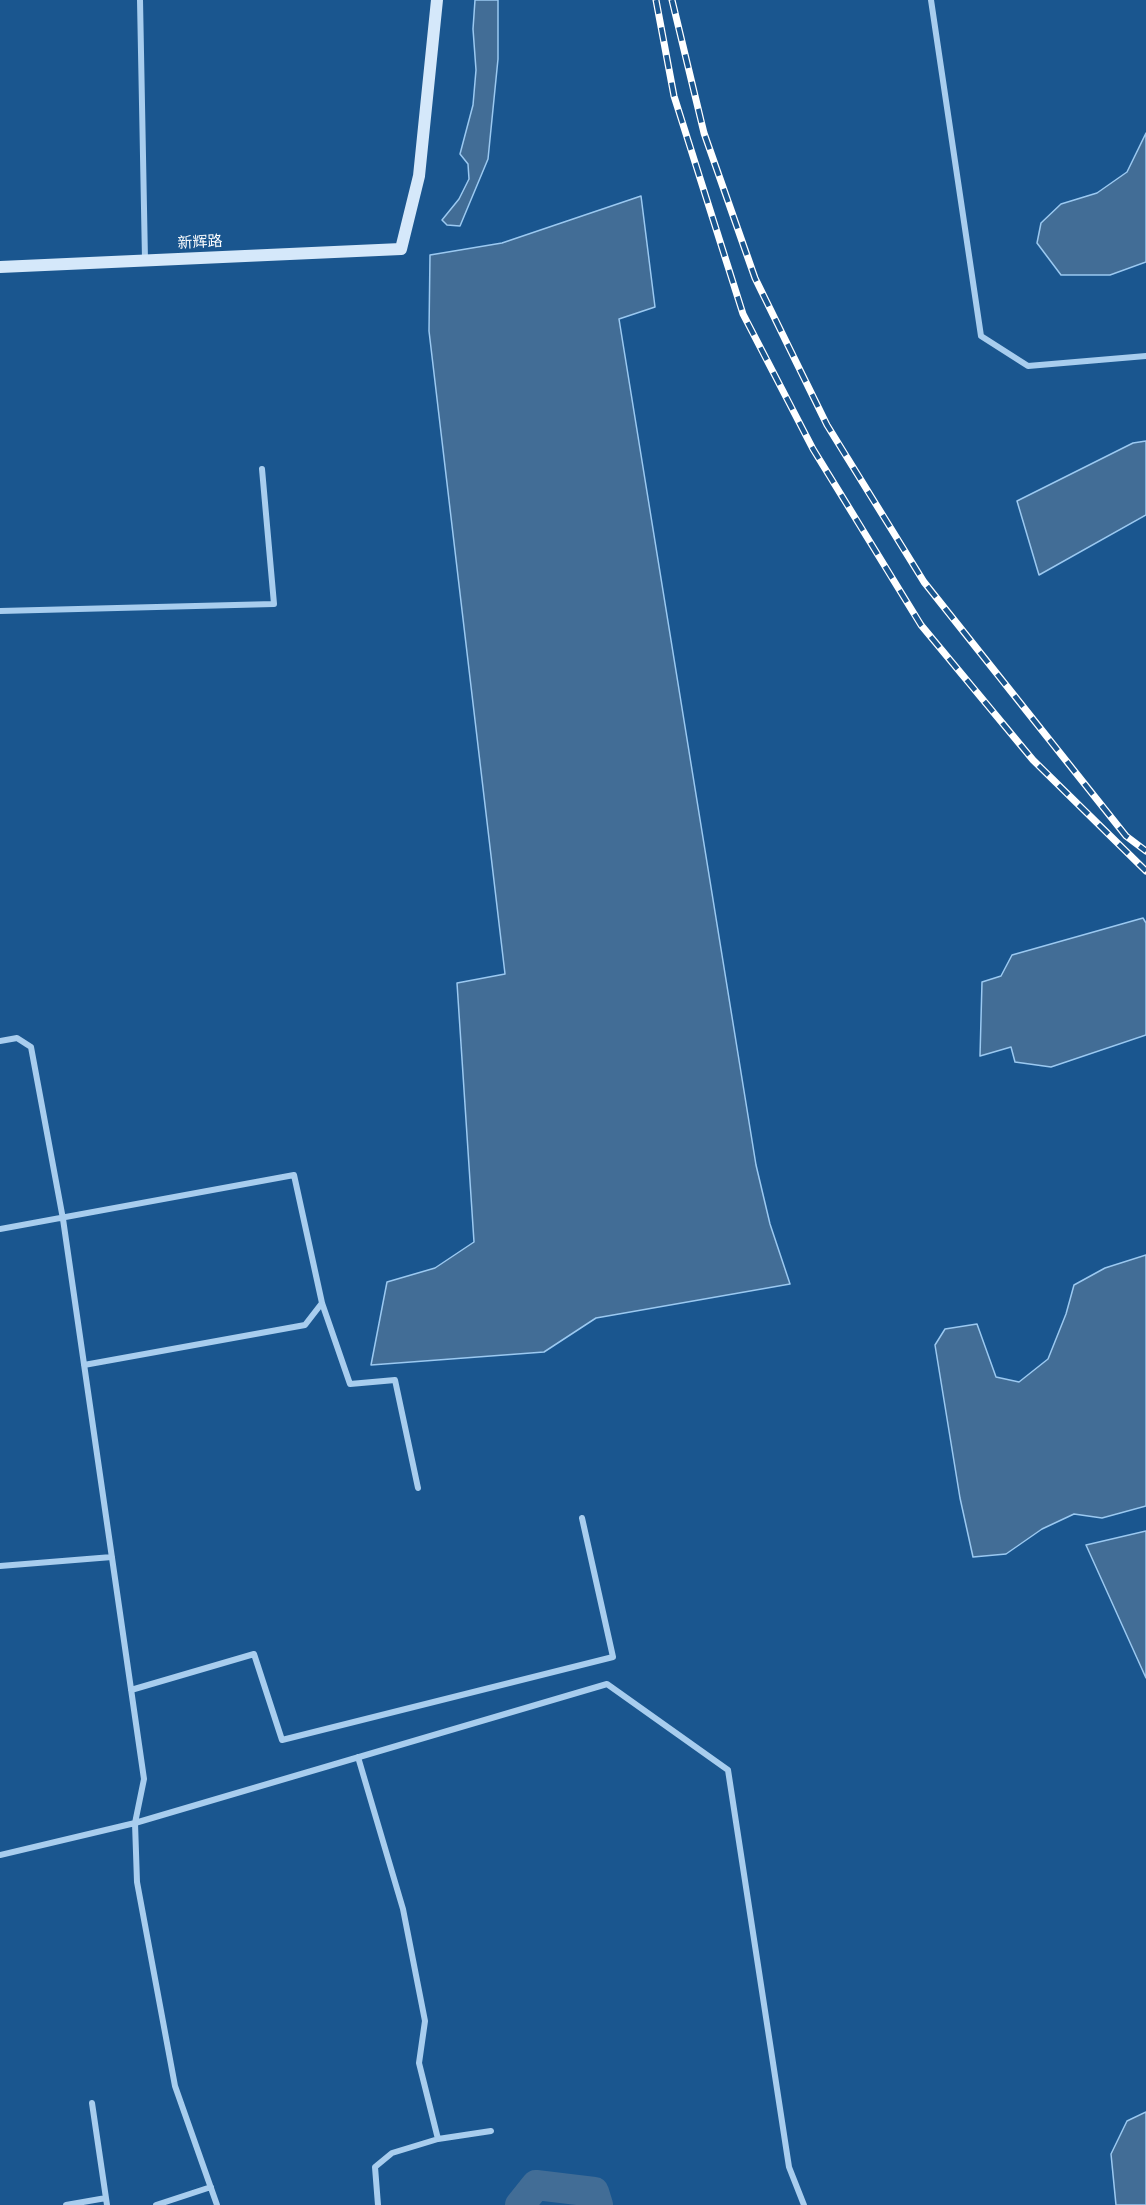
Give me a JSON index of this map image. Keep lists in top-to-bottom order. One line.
{"streets":{"street":["新辉路"]}}
